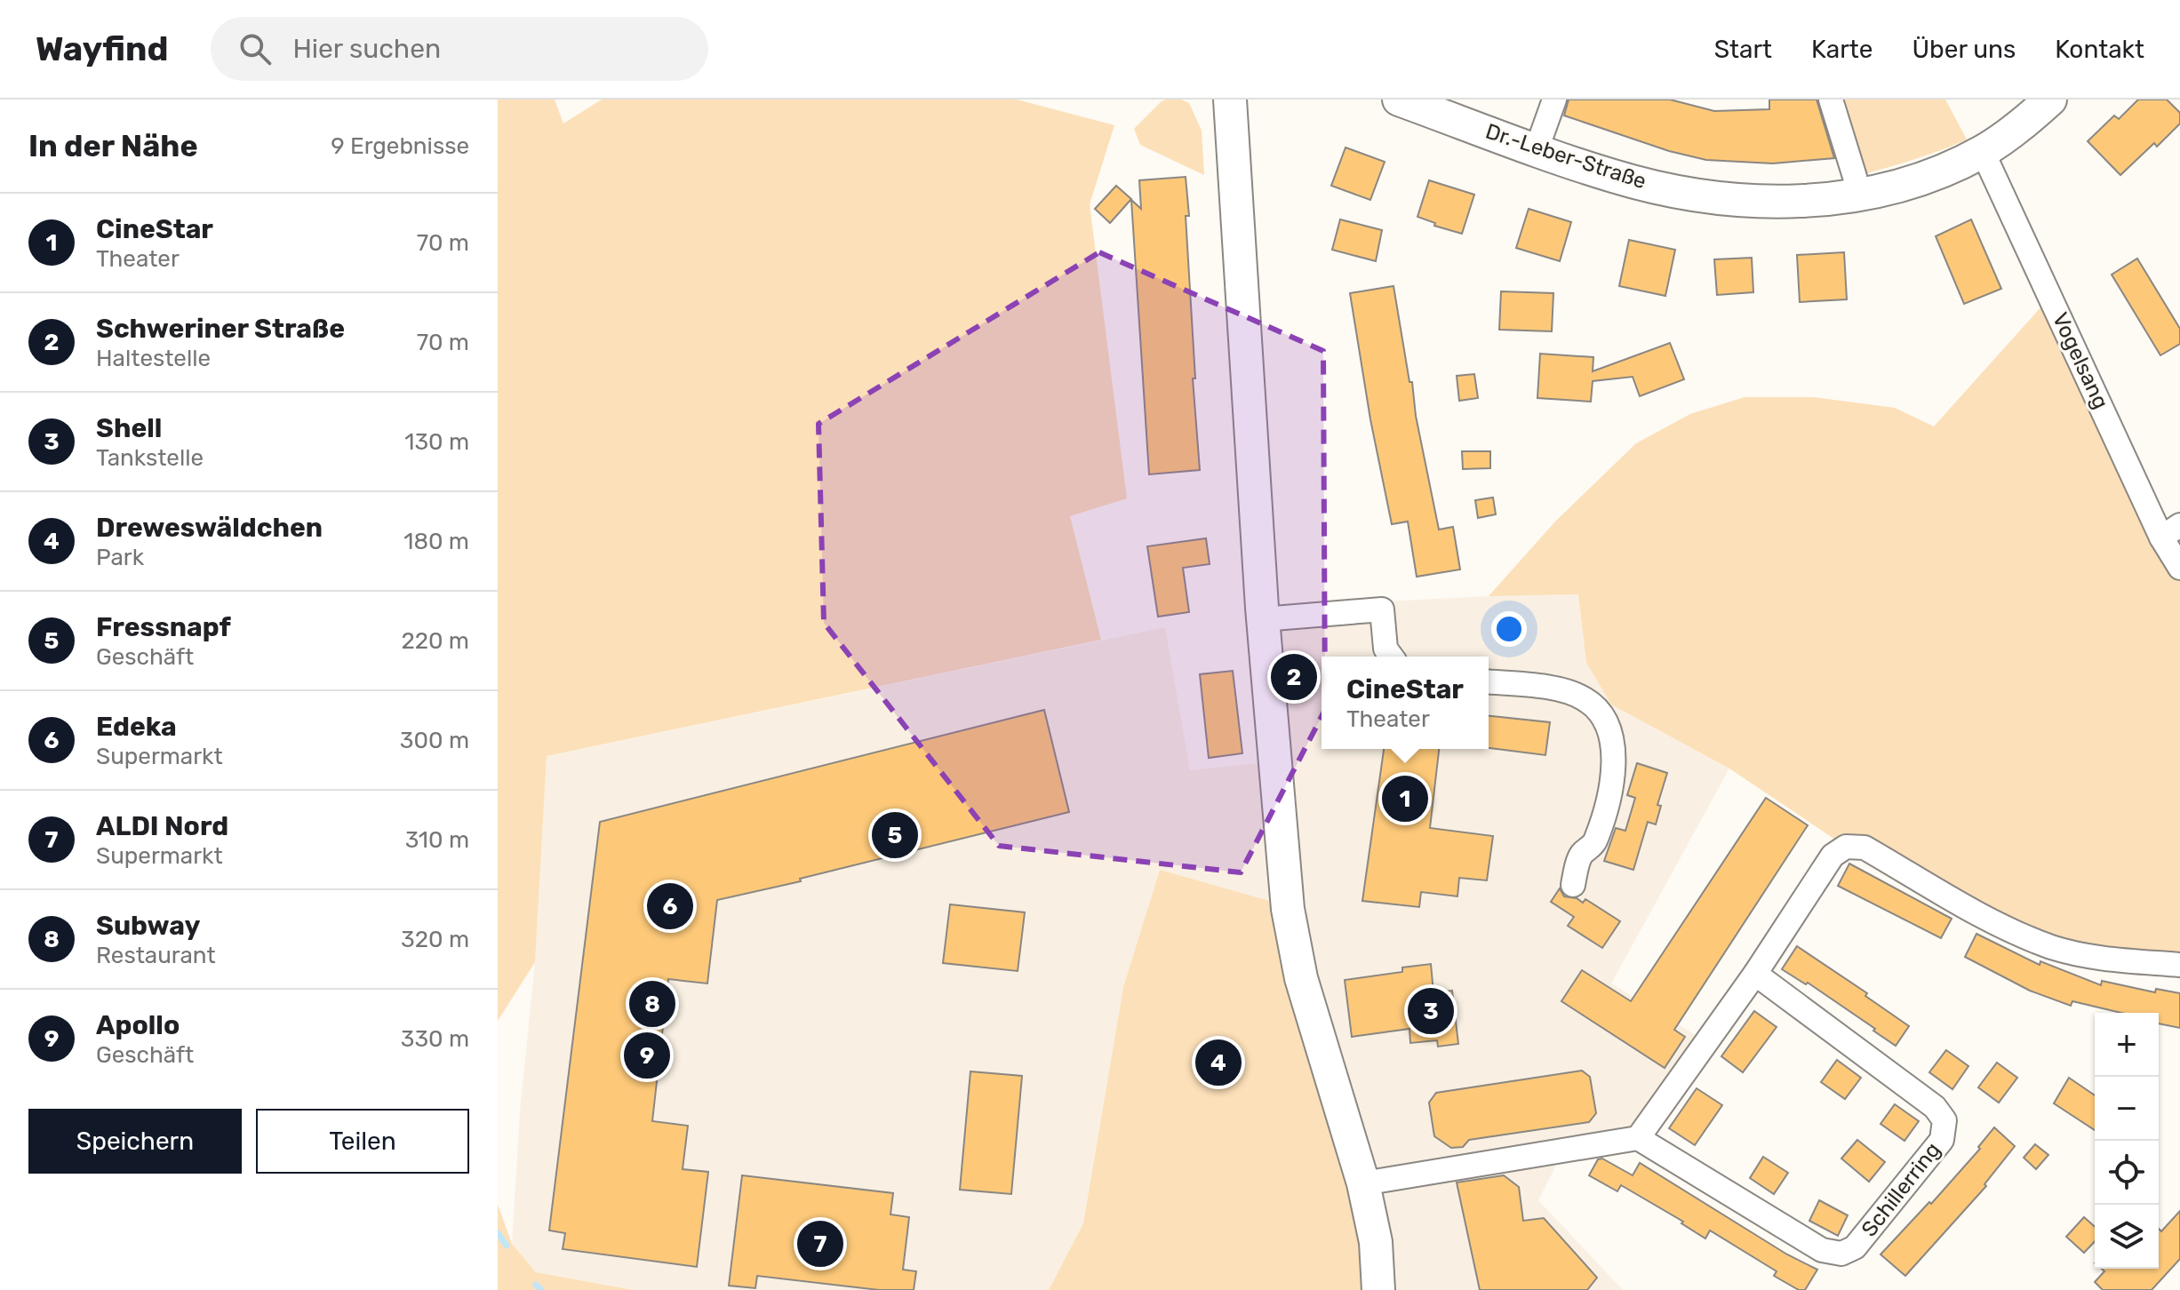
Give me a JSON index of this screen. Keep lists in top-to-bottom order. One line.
{"streets":{"main road":["Dr.-Leber-Straße"],"street":["Vogelsang","Schillerring"]},"crossings":[["Dr.-Leber-Straße","Vogelsang"]],"page":{"header":"Wayfind","search":"Hier suchen","nav":["Start","Karte","Über uns","Kontakt"],"heading":["In der Nähe","9 Ergebnisse"],"list":[{"mark":"1","name":"CineStar","note":"Theater","value":"70 m"},{"mark":"2","name":"Schweriner Straße","note":"Haltestelle","value":"70 m"},{"mark":"3","name":"Shell","note":"Tankstelle","value":"130 m"},{"mark":"4","name":"Dreweswäldchen","note":"Park","value":"180 m"},{"mark":"5","name":"Fressnapf","note":"Geschäft","value":"220 m"},{"mark":"6","name":"Edeka","note":"Supermarkt","value":"300 m"},{"mark":"7","name":"ALDI Nord","note":"Supermarkt","value":"310 m"},{"mark":"8","name":"Subway","note":"Restaurant","value":"320 m"},{"mark":"9","name":"Apollo","note":"Geschäft","value":"330 m"}],"pins":["2","1","5","6","8","3","9","4","7"],"popup":["CineStar","Theater"],"map_buttons":["+","−"],"buttons":["Speichern","Teilen"]}}
